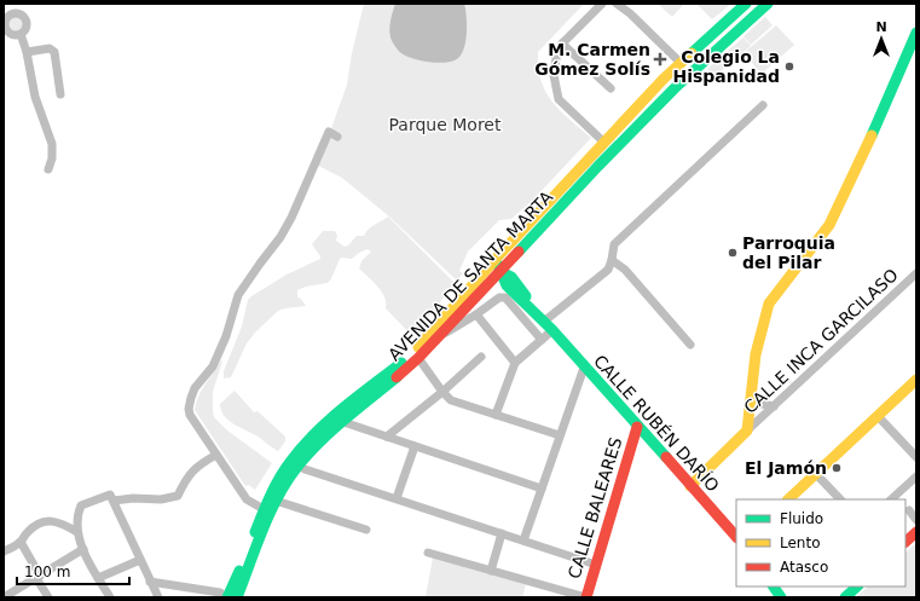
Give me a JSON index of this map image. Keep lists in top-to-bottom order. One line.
{"streets":{"main road":["AVENIDA DE SANTA MARTA","CALLE RUBÉN DARÍO","CALLE BALEARES"],"street":["CALLE INCA GARCILASO"]},"crossings":[["AVENIDA DE SANTA MARTA","CALLE RUBÉN DARÍO"],["CALLE RUBÉN DARÍO","CALLE BALEARES"]],"parks":["Parque Moret"],"places":{"health":["M. Carmen Gómez Solís"],"other":["Colegio La Hispanidad","Parroquia del Pilar","El Jamón"]},"legend":["Fluido","Lento","Atasco"],"scale_bar":"100 m","north":"top"}
